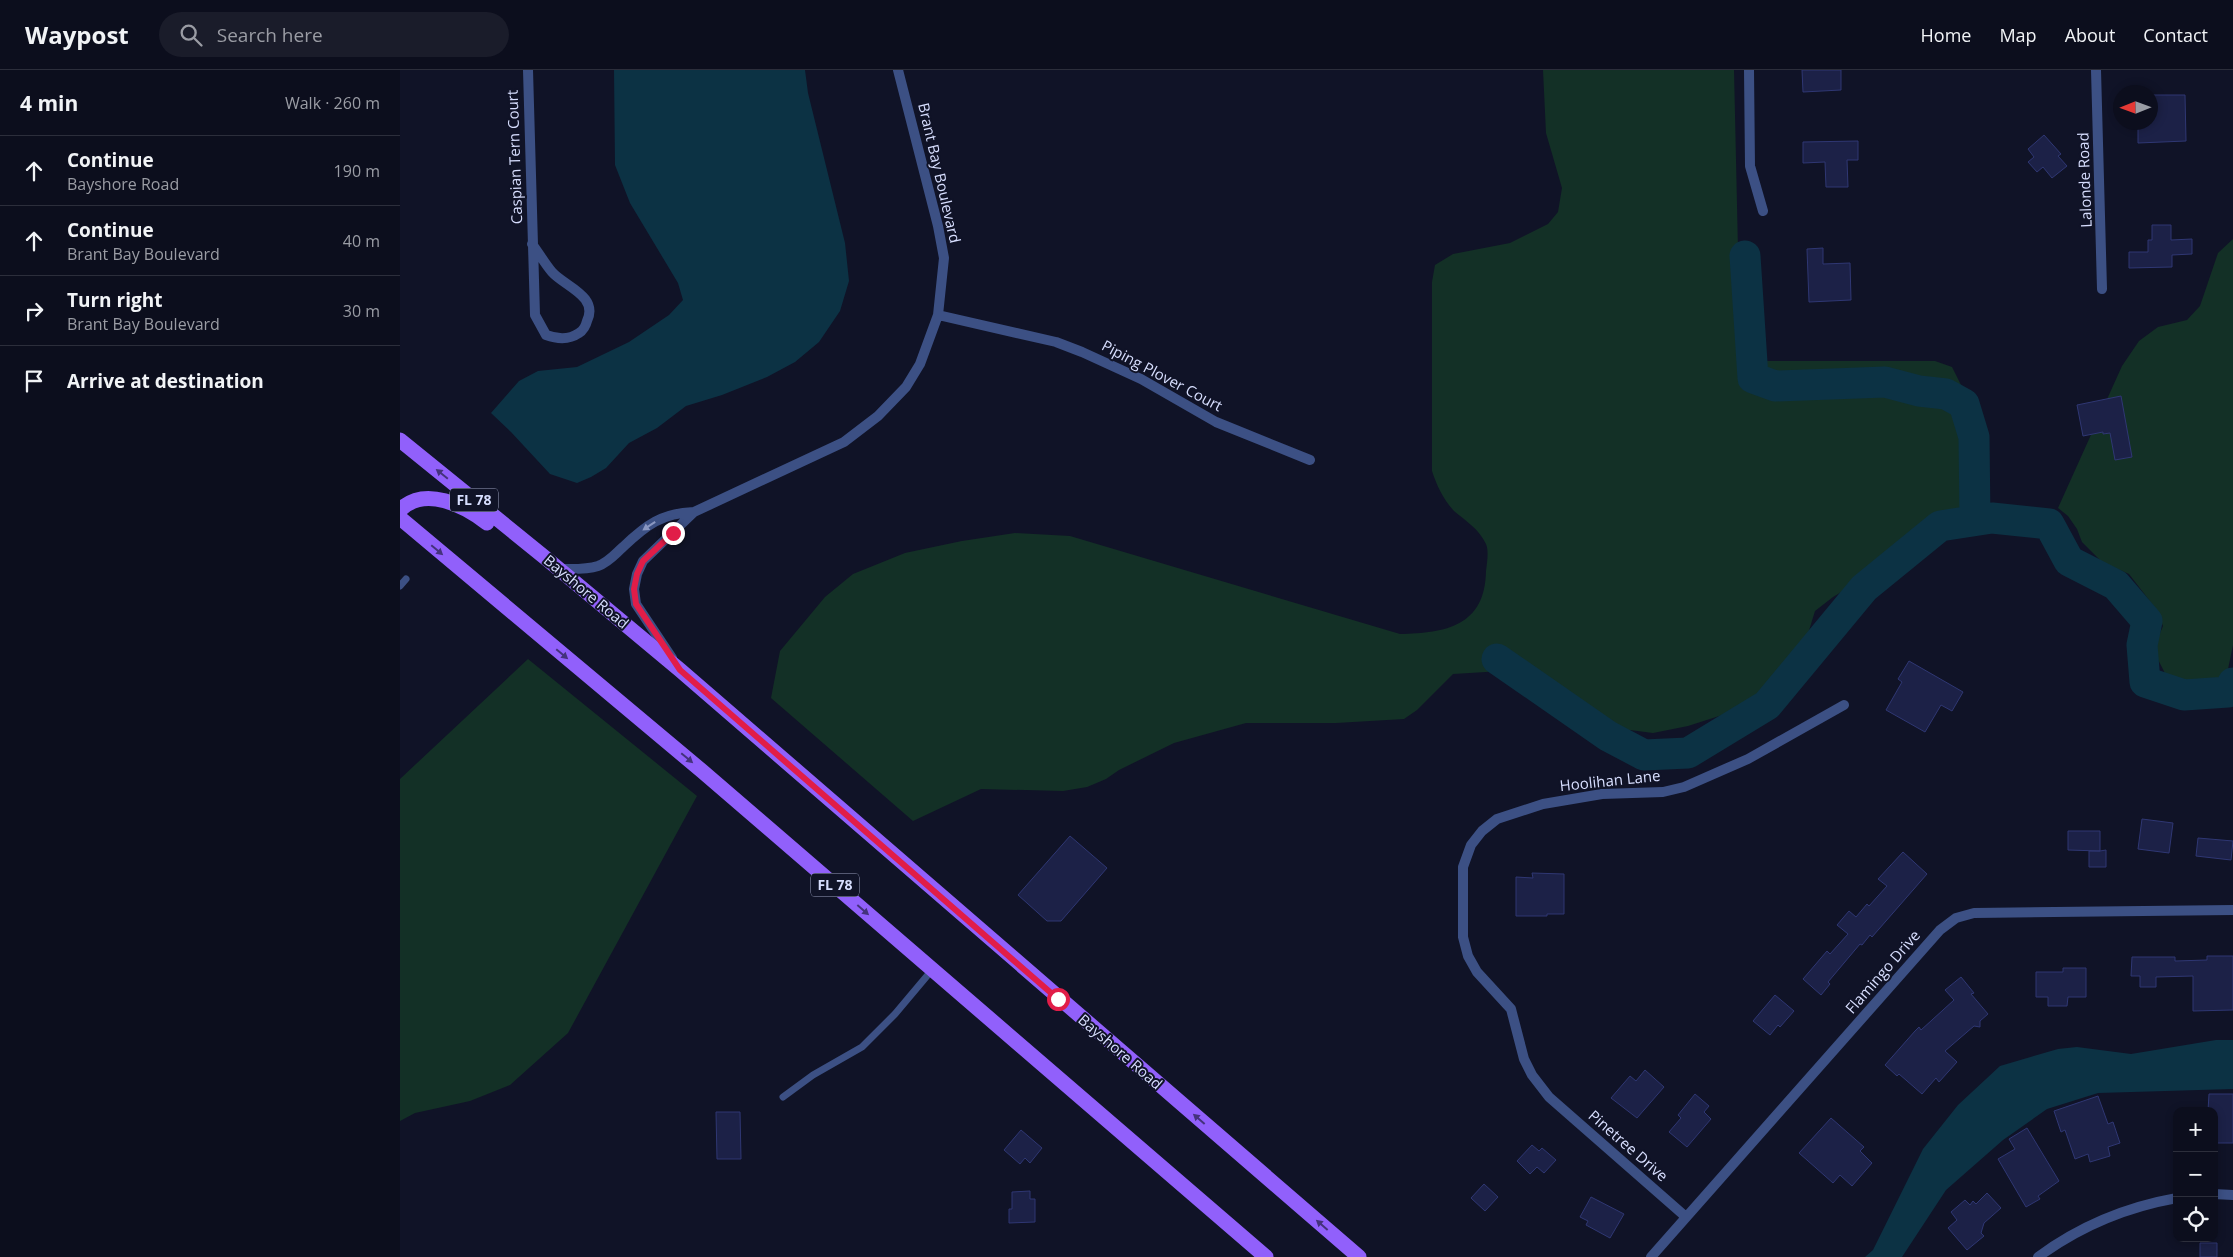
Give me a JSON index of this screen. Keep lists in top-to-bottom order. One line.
{"streets":{"main road":["FL 78","Bayshore Road"],"street":["Caspian Tern Court","Brant Bay Boulevard","Lalonde Road","Piping Plover Court","Hoolihan Lane","Flamingo Drive","Pinetree Drive"]},"crossings":[["Brant Bay Boulevard","Piping Plover Court"],["Brant Bay Boulevard","Bayshore Road"],["Hoolihan Lane","Pinetree Drive"],["Flamingo Drive","Pinetree Drive"]],"north":"left","page":{"header":"Waypost","search":"Search here","nav":["Home","Map","About","Contact"],"heading":["4 min","Walk · 260 m"],"list":[["Continue","Bayshore Road","190 m"],["Continue","Brant Bay Boulevard","40 m"],["Turn right","Brant Bay Boulevard","30 m"],"Arrive at destination"],"map_buttons":["+","−"]}}
